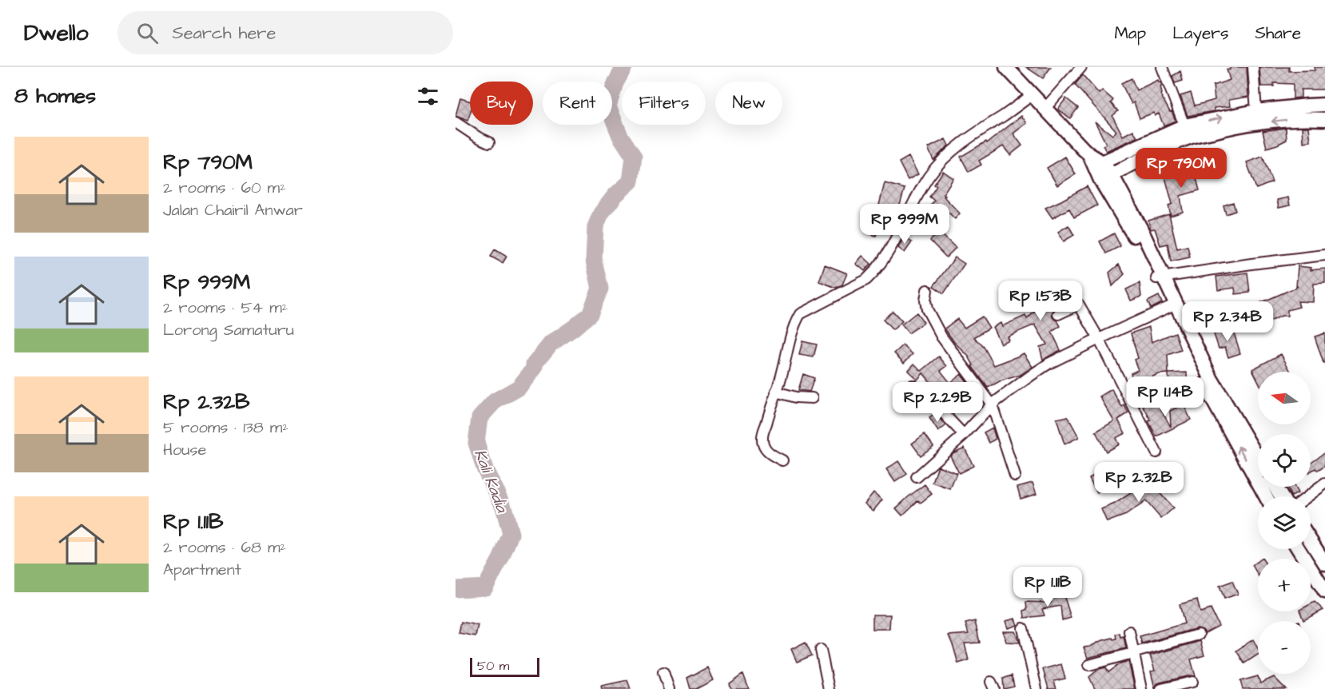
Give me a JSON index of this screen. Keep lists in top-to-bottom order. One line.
{"water":["Kali Kadia"],"scale_bar":"50 m","north":"left","page":{"header":"Dwello","search":"Search here","nav":["Map","Layers","Share"],"heading":"8 homes","chip":["Buy","Rent","Filters","New"],"list":[{"name":"Rp 790M","note":"2 rooms · 60 m² · Jalan Chairil Anwar"},{"name":"Rp 999M","note":"2 rooms · 54 m² · Lorong Samaturu"},{"name":"Rp 2.32B","note":"5 rooms · 138 m² · House"},{"name":"Rp 1.11B","note":"2 rooms · 68 m² · Apartment"}],"price":["Rp 790M","Rp 999M","Rp 1.53B","Rp 2.34B","Rp 1.14B","Rp 2.29B","Rp 2.32B","Rp 1.11B"],"map_buttons":["+","−"],"scale":"50 m"}}
